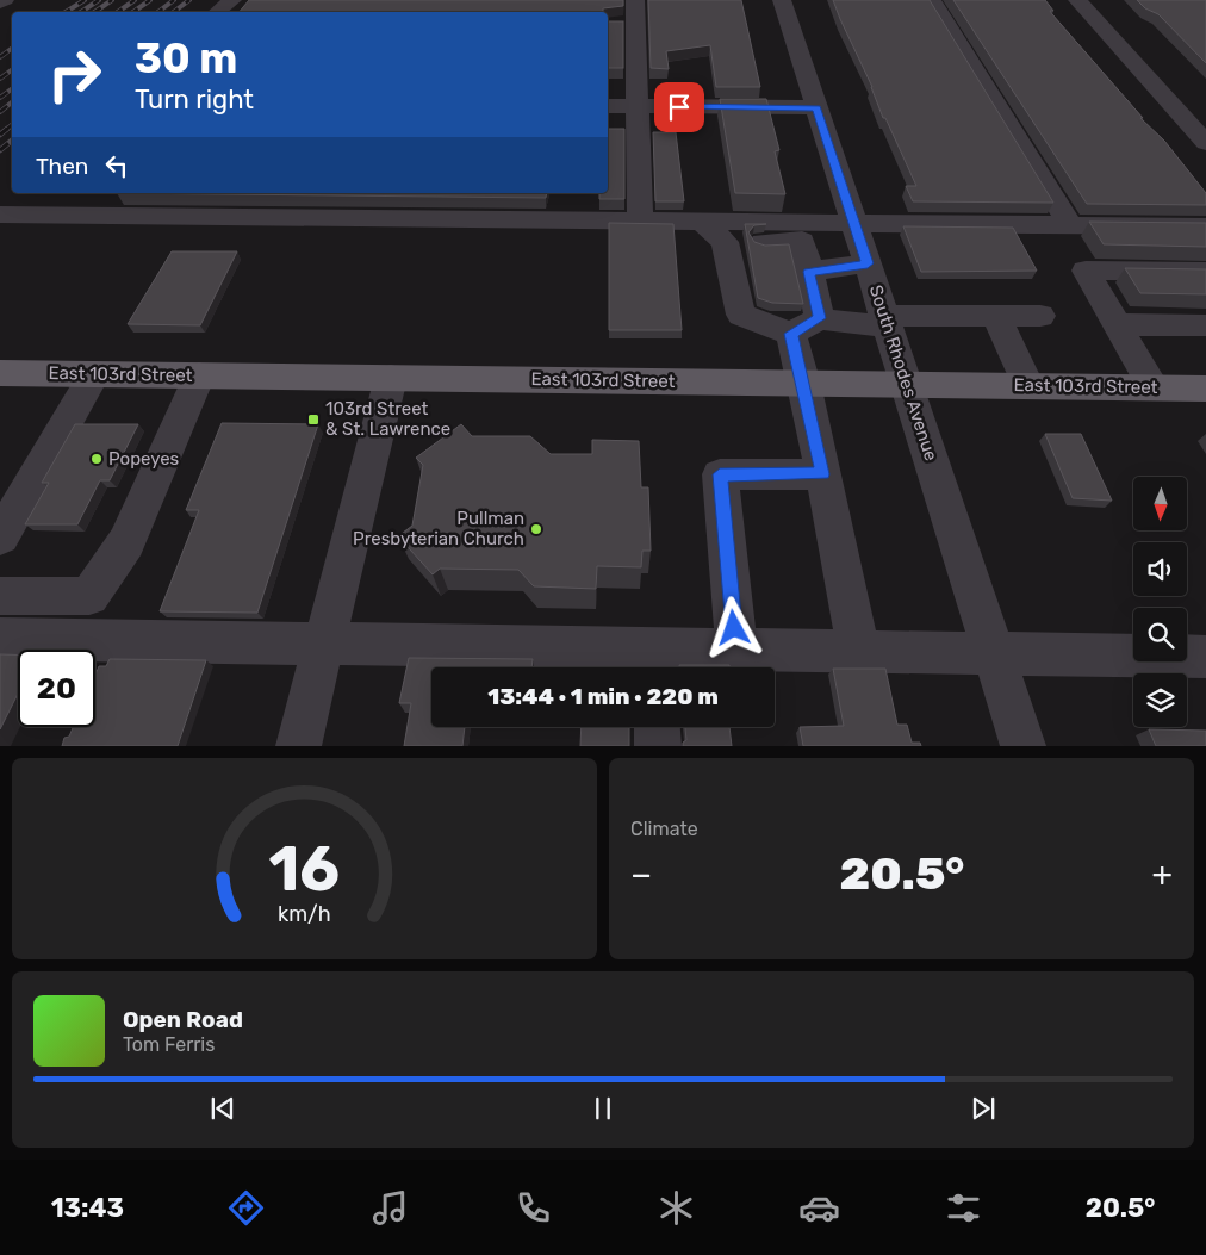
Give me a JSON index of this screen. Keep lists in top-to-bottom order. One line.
{"streets":{"main road":["East 103rd Street"],"street":["South Rhodes Avenue"]},"crossings":[["South Rhodes Avenue","East 103rd Street"]],"places":{"transit":["103rd Street & St. Lawrence"],"other":["Popeyes","Pullman Presbyterian Church"]},"north":"bottom","page":{"turn":["30 m","Turn right"],"then":"Then","limit":"20","trip":"13:44 · 1 min · 220 m","tile":"Climate","heat":["−","20.5°","+"],"song":["Open Road","Tom Ferris"],"tabs":["13:43","20.5°"],"gauge":["16","km/h"]}}
